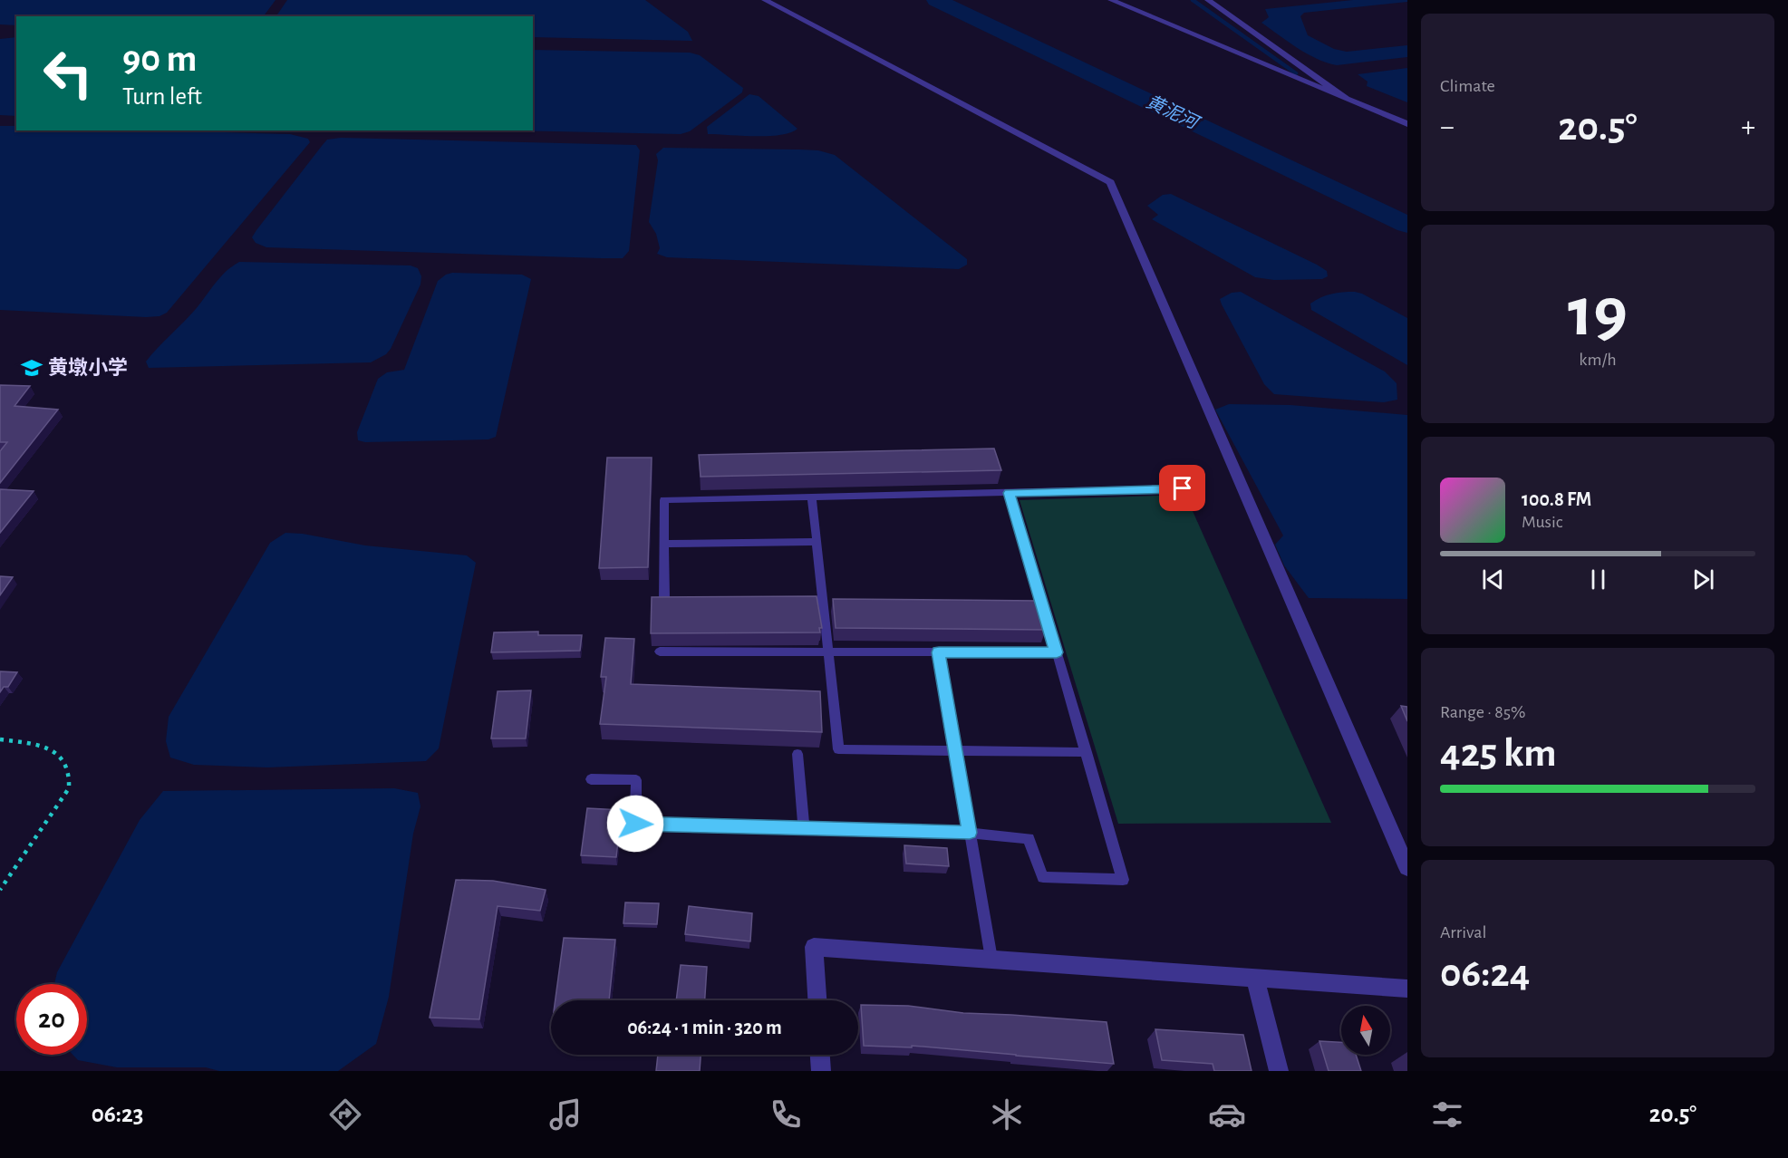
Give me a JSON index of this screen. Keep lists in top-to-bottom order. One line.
{"water":["黄泥河"],"places":{"school or university":["黄墩小学"]},"north":"top","page":{"tile":["Climate",["19","km/h"],["Range · 85%","425 km"],["Arrival","06:24"]],"turn":["90 m","Turn left"],"heat":["−","20.5°","+"],"song":["100.8 FM","Music"],"limit":"20","trip":"06:24 · 1 min · 320 m","tabs":["06:23","20.5°"]}}
